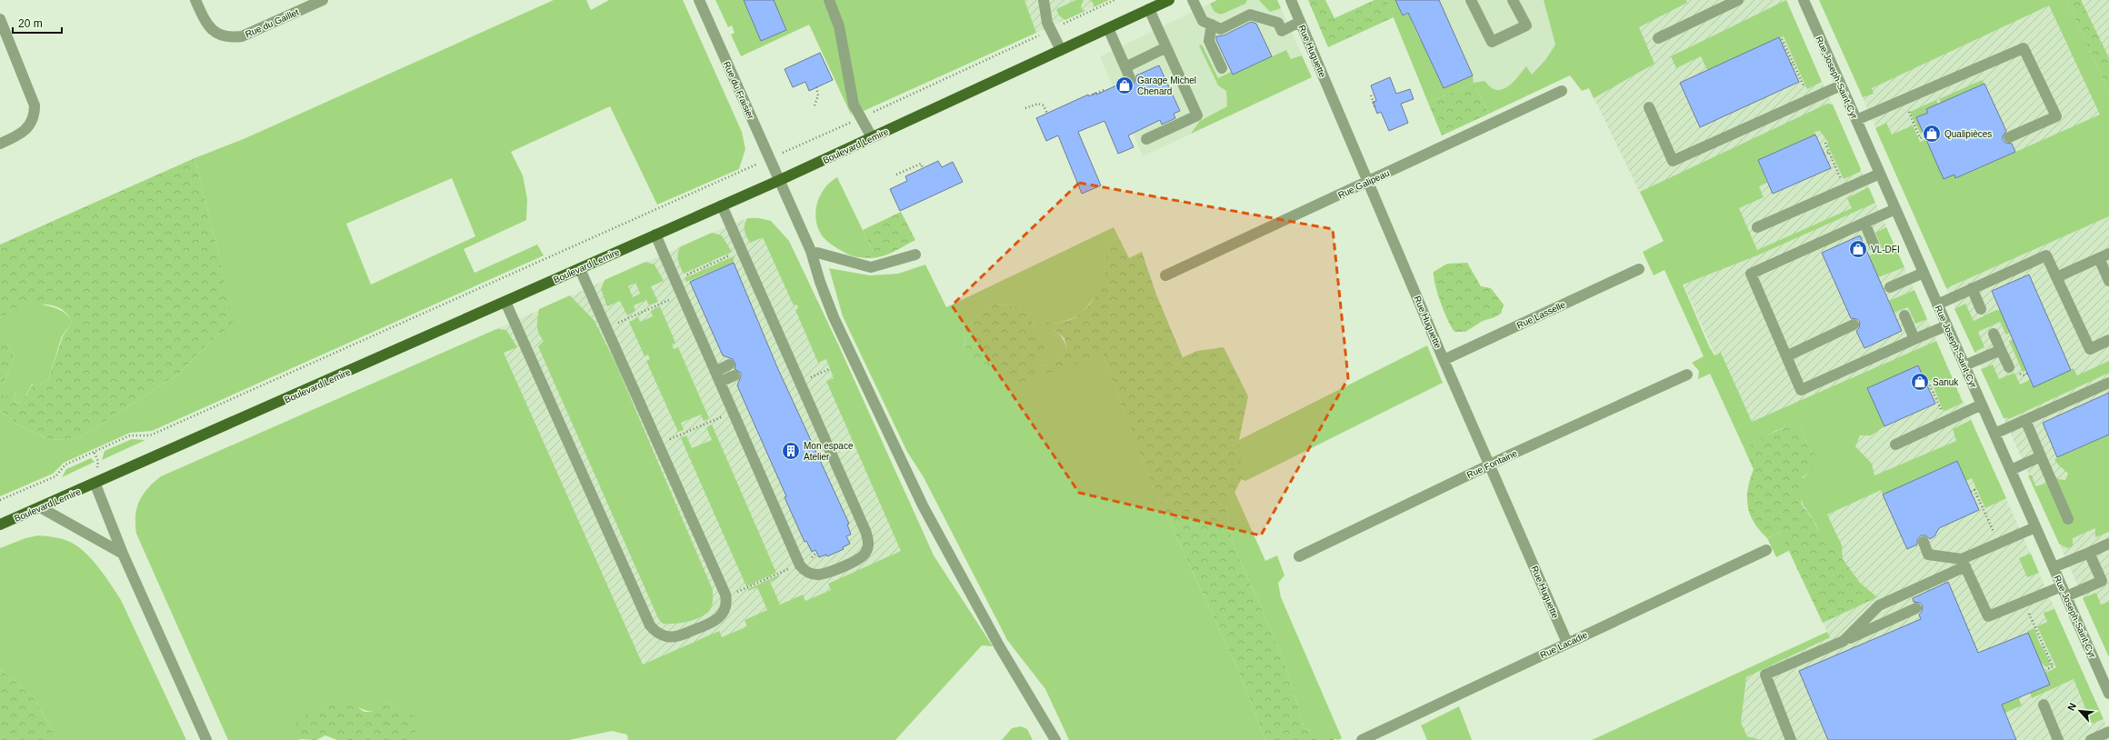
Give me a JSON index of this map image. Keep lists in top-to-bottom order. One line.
{"streets":{"main road":["Boulevard Lemire"],"street":["Rue du Gaillet","Rue Huguette","Rue Joseph-Saint-Cyr","Rue du Fraisier","Rue Galipeau","Rue Lasselle","Rue Fontaine","Rue Lacadie"]},"crossings":[["Rue Huguette","Rue Galipeau"],["Rue Huguette","Rue Lasselle"],["Rue Huguette","Rue Fontaine"],["Rue Huguette","Rue Lacadie"],["Rue du Fraisier","Boulevard Lemire"]],"places":{"shop":["Garage Michel Chenard","Qualipièces","VL-DFI","Sanuk"],"building":["Mon espace Atelier"]},"scale_bar":"20 m","north":"top left"}
